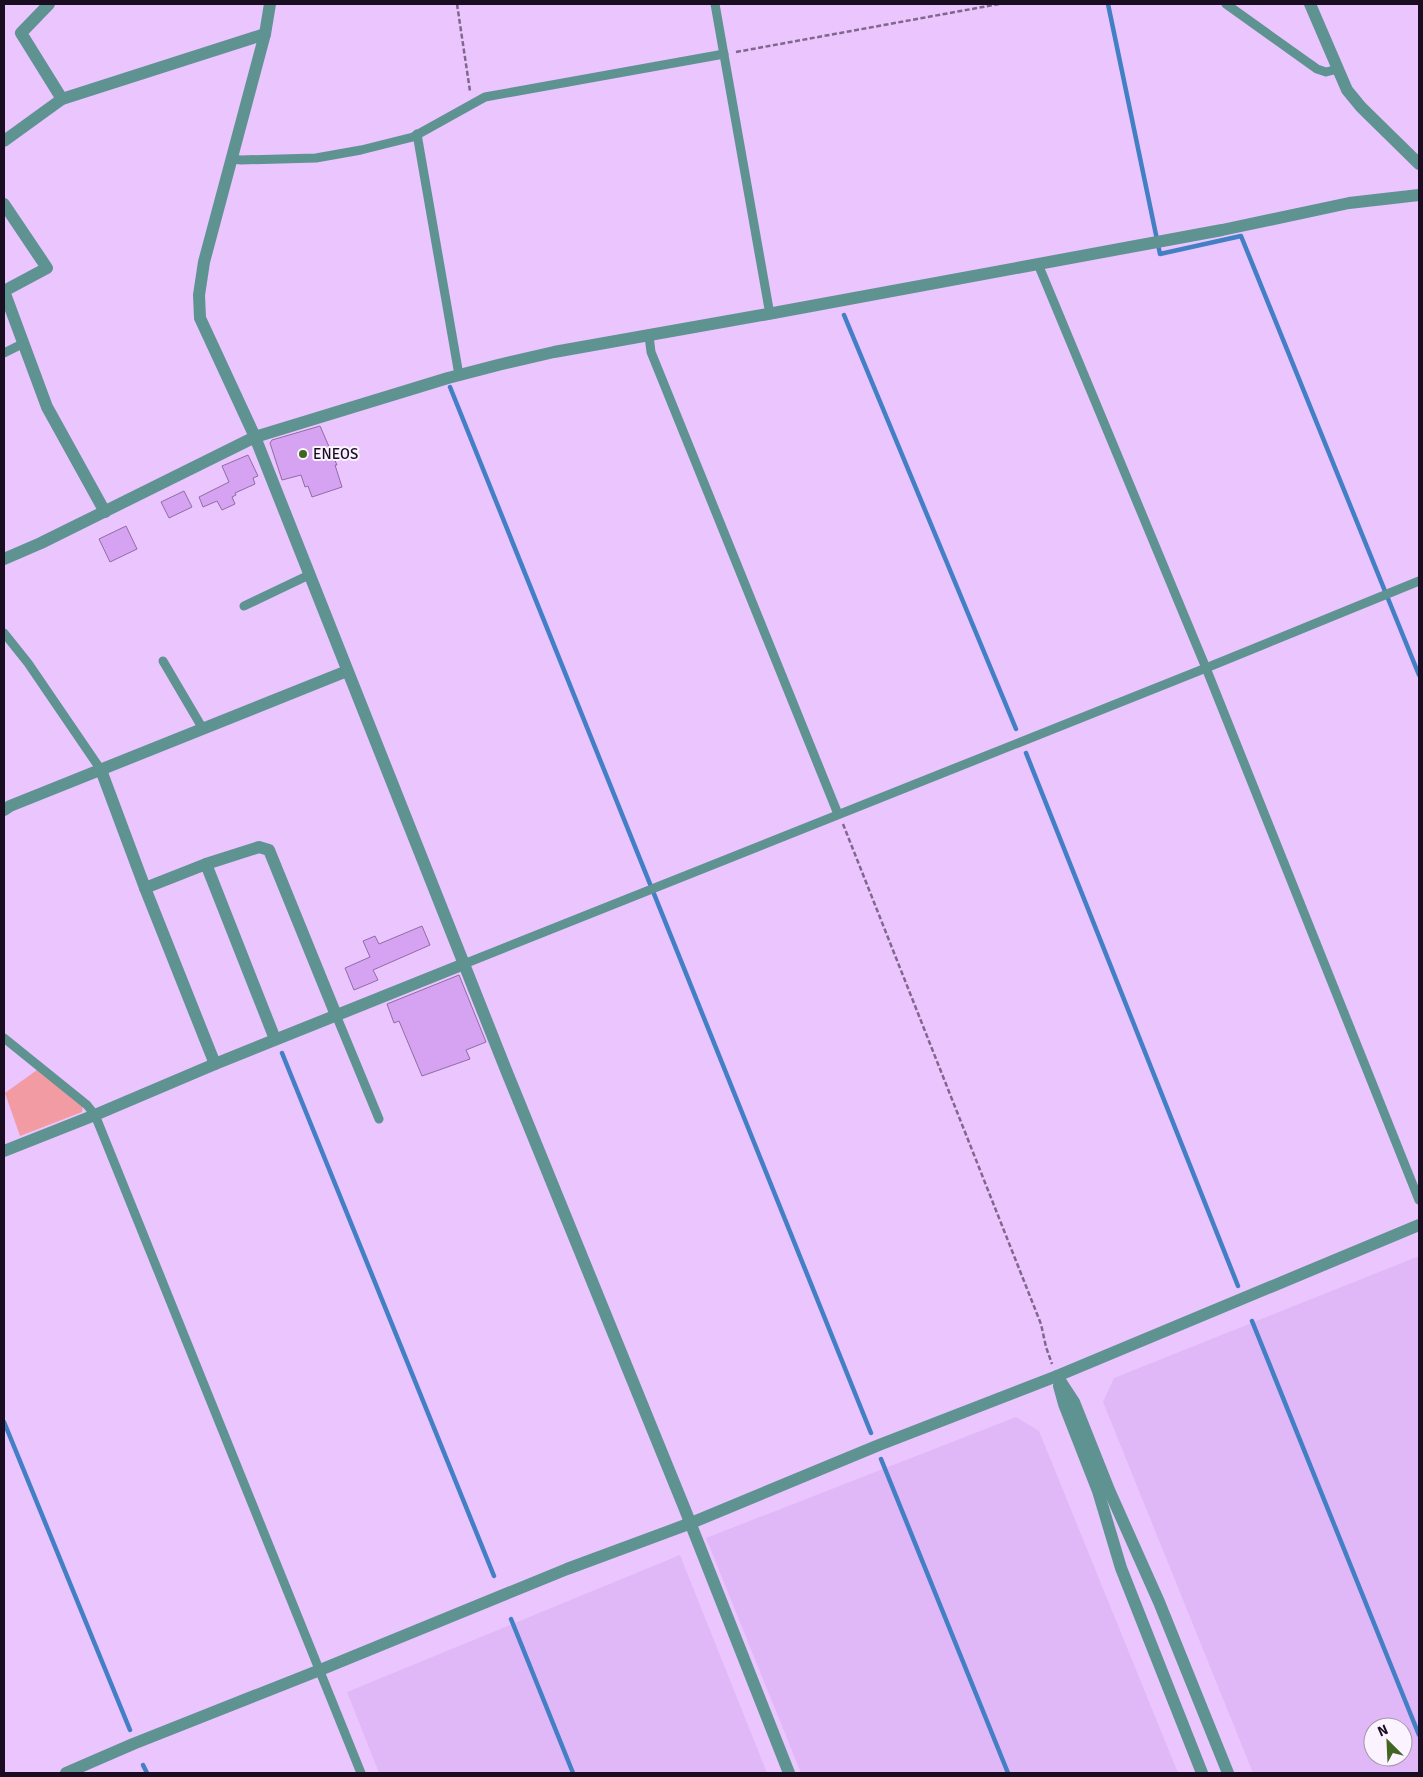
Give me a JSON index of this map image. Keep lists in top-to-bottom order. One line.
{"places":["ENEOS"],"north":"top left"}
